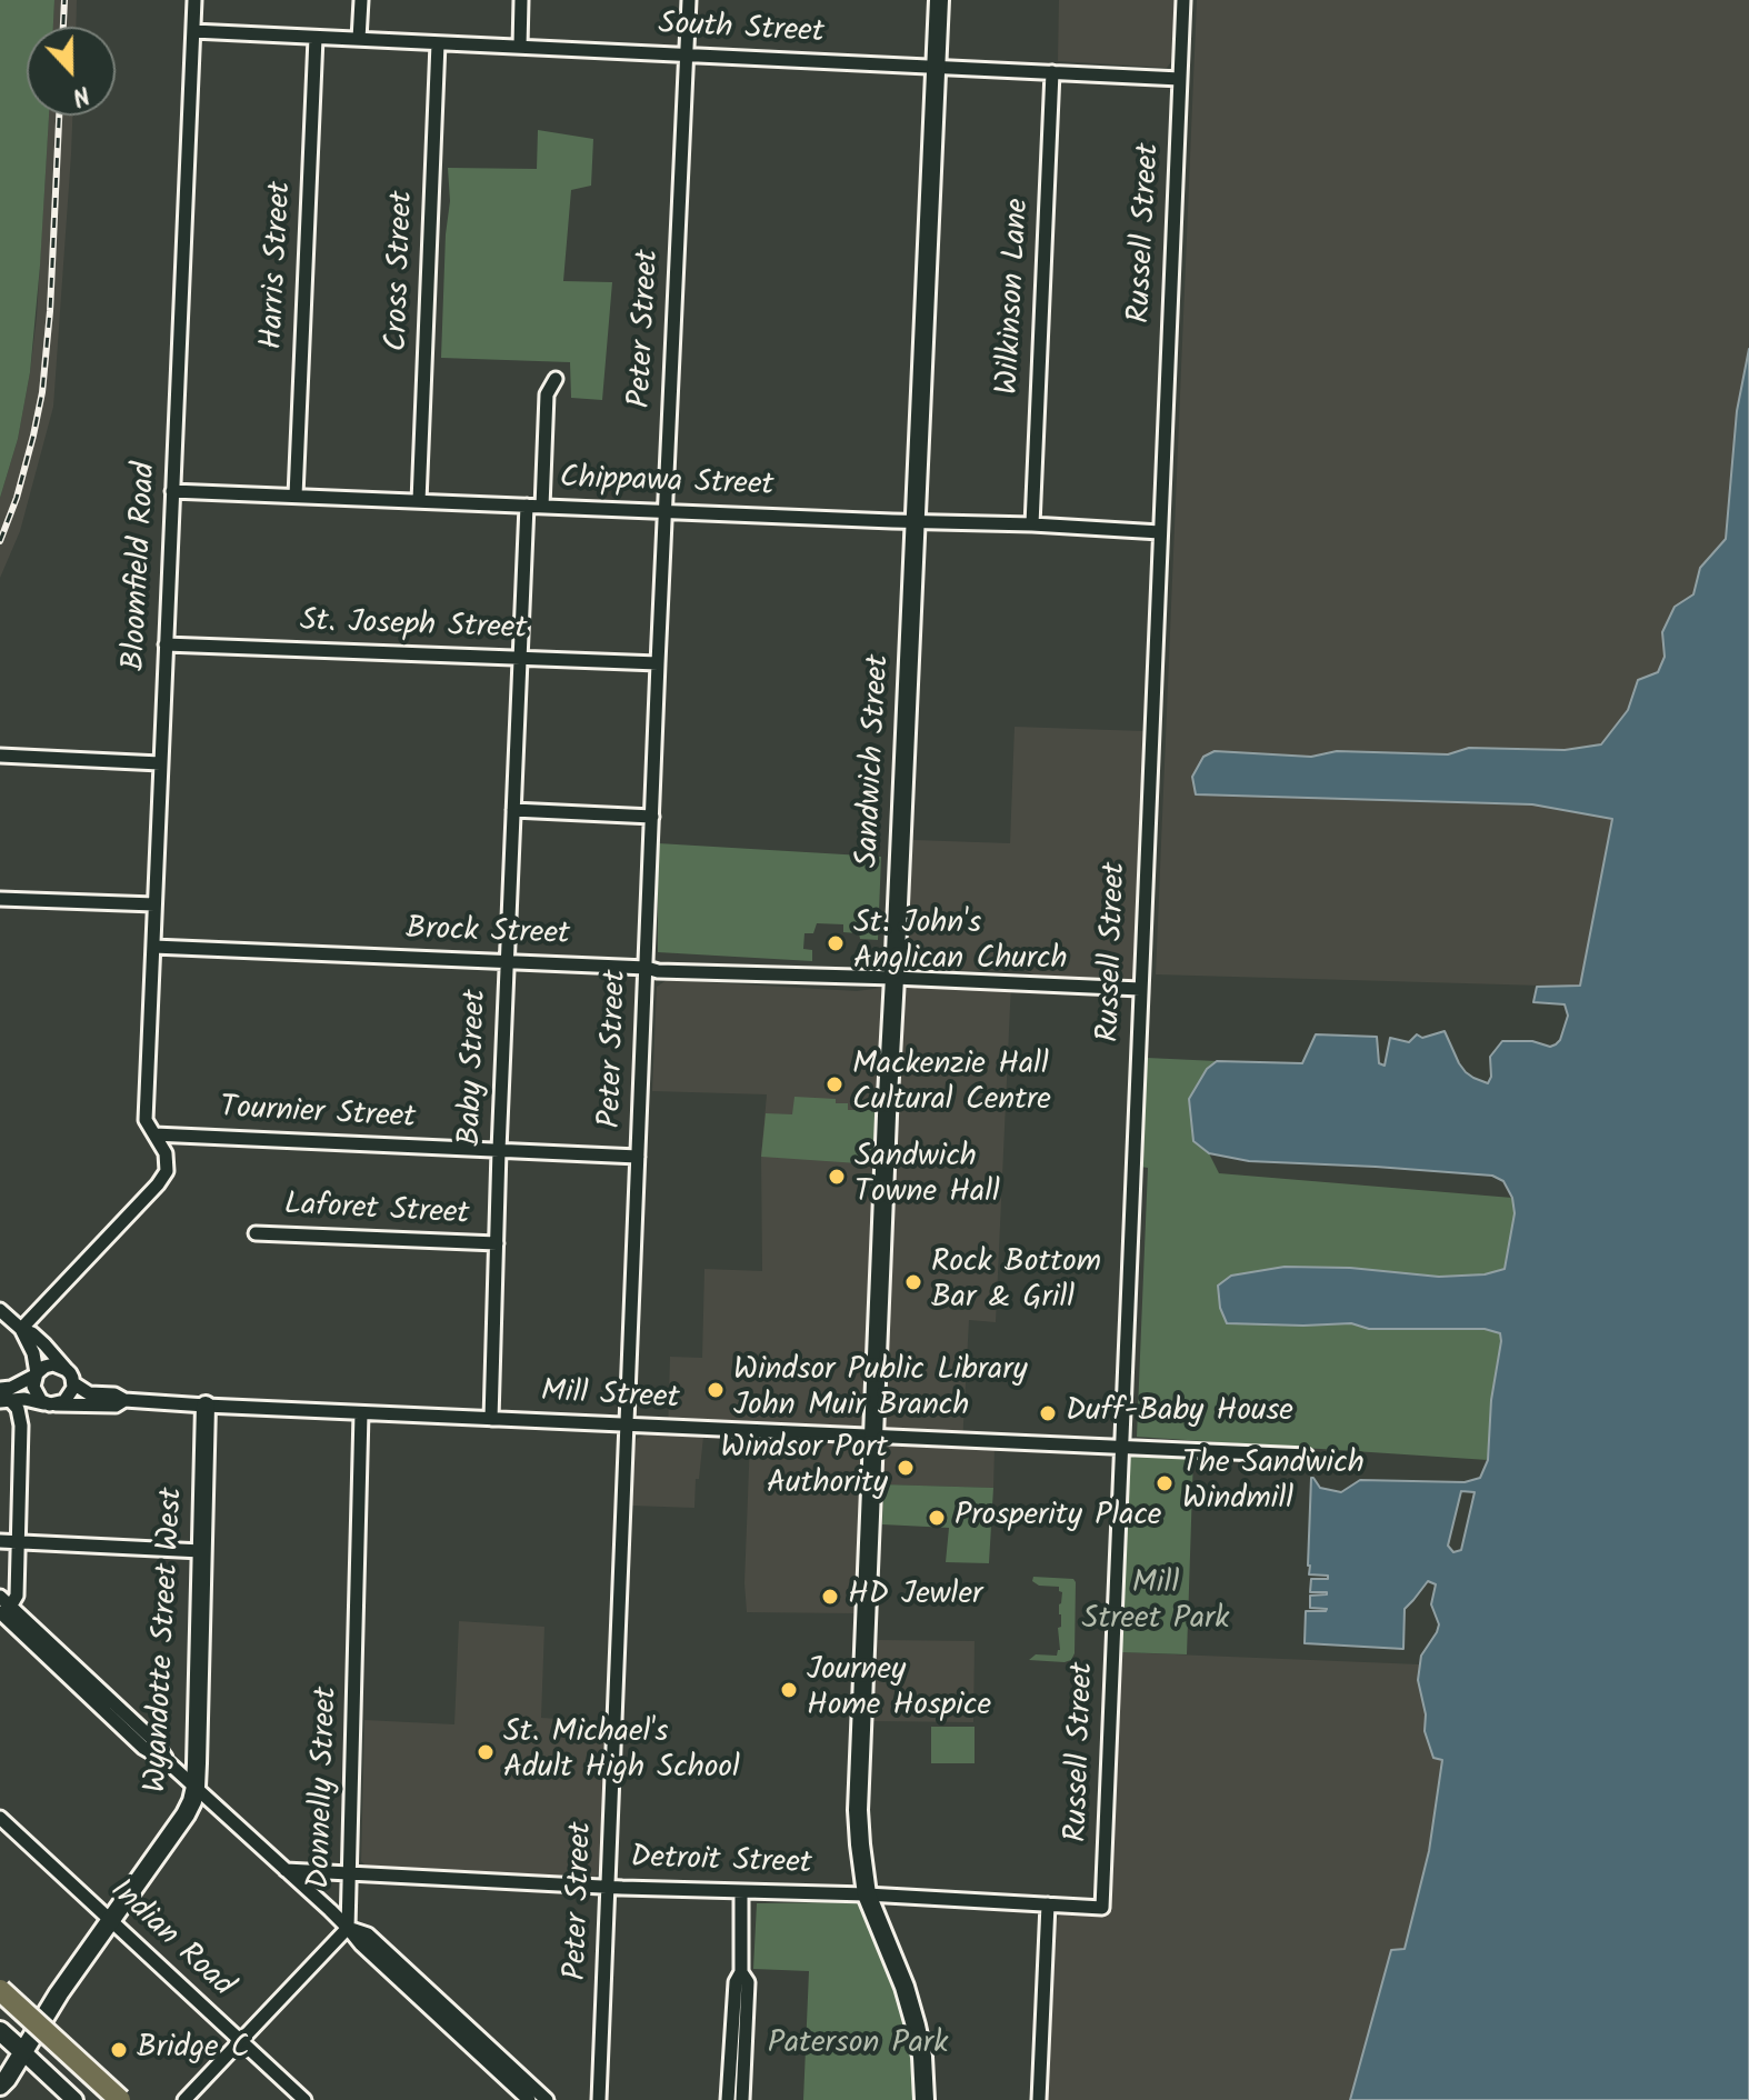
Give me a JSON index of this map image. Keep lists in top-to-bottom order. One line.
{"streets":{"main road":["Sandwich Street","Wyandotte Street West"],"street":["South Street","Russell Street","Harris Street","Cross Street","Wilkinson Lane","Peter Street","Chippawa Street","Bloomfield Road","St. Joseph Street","Brock Street","Baby Street","Tournier Street","Laforet Street","Mill Street","Donnelly Street","Detroit Street","Indian Road"]},"crossings":[["South Street","Russell Street"],["South Street","Harris Street"],["South Street","Cross Street"],["South Street","Wilkinson Lane"],["South Street","Peter Street"],["South Street","Bloomfield Road"],["South Street","Sandwich Street"],["Russell Street","Chippawa Street"],["Russell Street","Brock Street"],["Russell Street","Mill Street"],["Russell Street","Detroit Street"],["Harris Street","Chippawa Street"],["Cross Street","Chippawa Street"],["Wilkinson Lane","Chippawa Street"],["Peter Street","Chippawa Street"],["Peter Street","St. Joseph Street"],["Peter Street","Brock Street"],["Peter Street","Tournier Street"],["Peter Street","Mill Street"],["Peter Street","Detroit Street"],["Chippawa Street","Bloomfield Road"],["Chippawa Street","Sandwich Street"],["Chippawa Street","Baby Street"],["Bloomfield Road","St. Joseph Street"],["Bloomfield Road","Brock Street"],["Bloomfield Road","Tournier Street"],["St. Joseph Street","Baby Street"],["Sandwich Street","Brock Street"],["Sandwich Street","Mill Street"],["Sandwich Street","Detroit Street"],["Brock Street","Baby Street"],["Baby Street","Tournier Street"],["Baby Street","Laforet Street"],["Baby Street","Mill Street"],["Mill Street","Wyandotte Street West"],["Mill Street","Donnelly Street"],["Wyandotte Street West","Indian Road"],["Donnelly Street","Detroit Street"],["Donnelly Street","Indian Road"]],"parks":["Mill Street Park","Paterson Park"],"places":["St. John's Anglican Church","Mackenzie Hall Cultural Centre","Sandwich Towne Hall","Rock Bottom Bar & Grill","Windsor Public Library John Muir Branch","Duff-Baby House","Windsor Port Authority","The Sandwich Windmill","Prosperity Place","HD Jewler","Journey Home Hospice","St. Michael's Adult High School","Bridge C"],"north":"bottom"}
